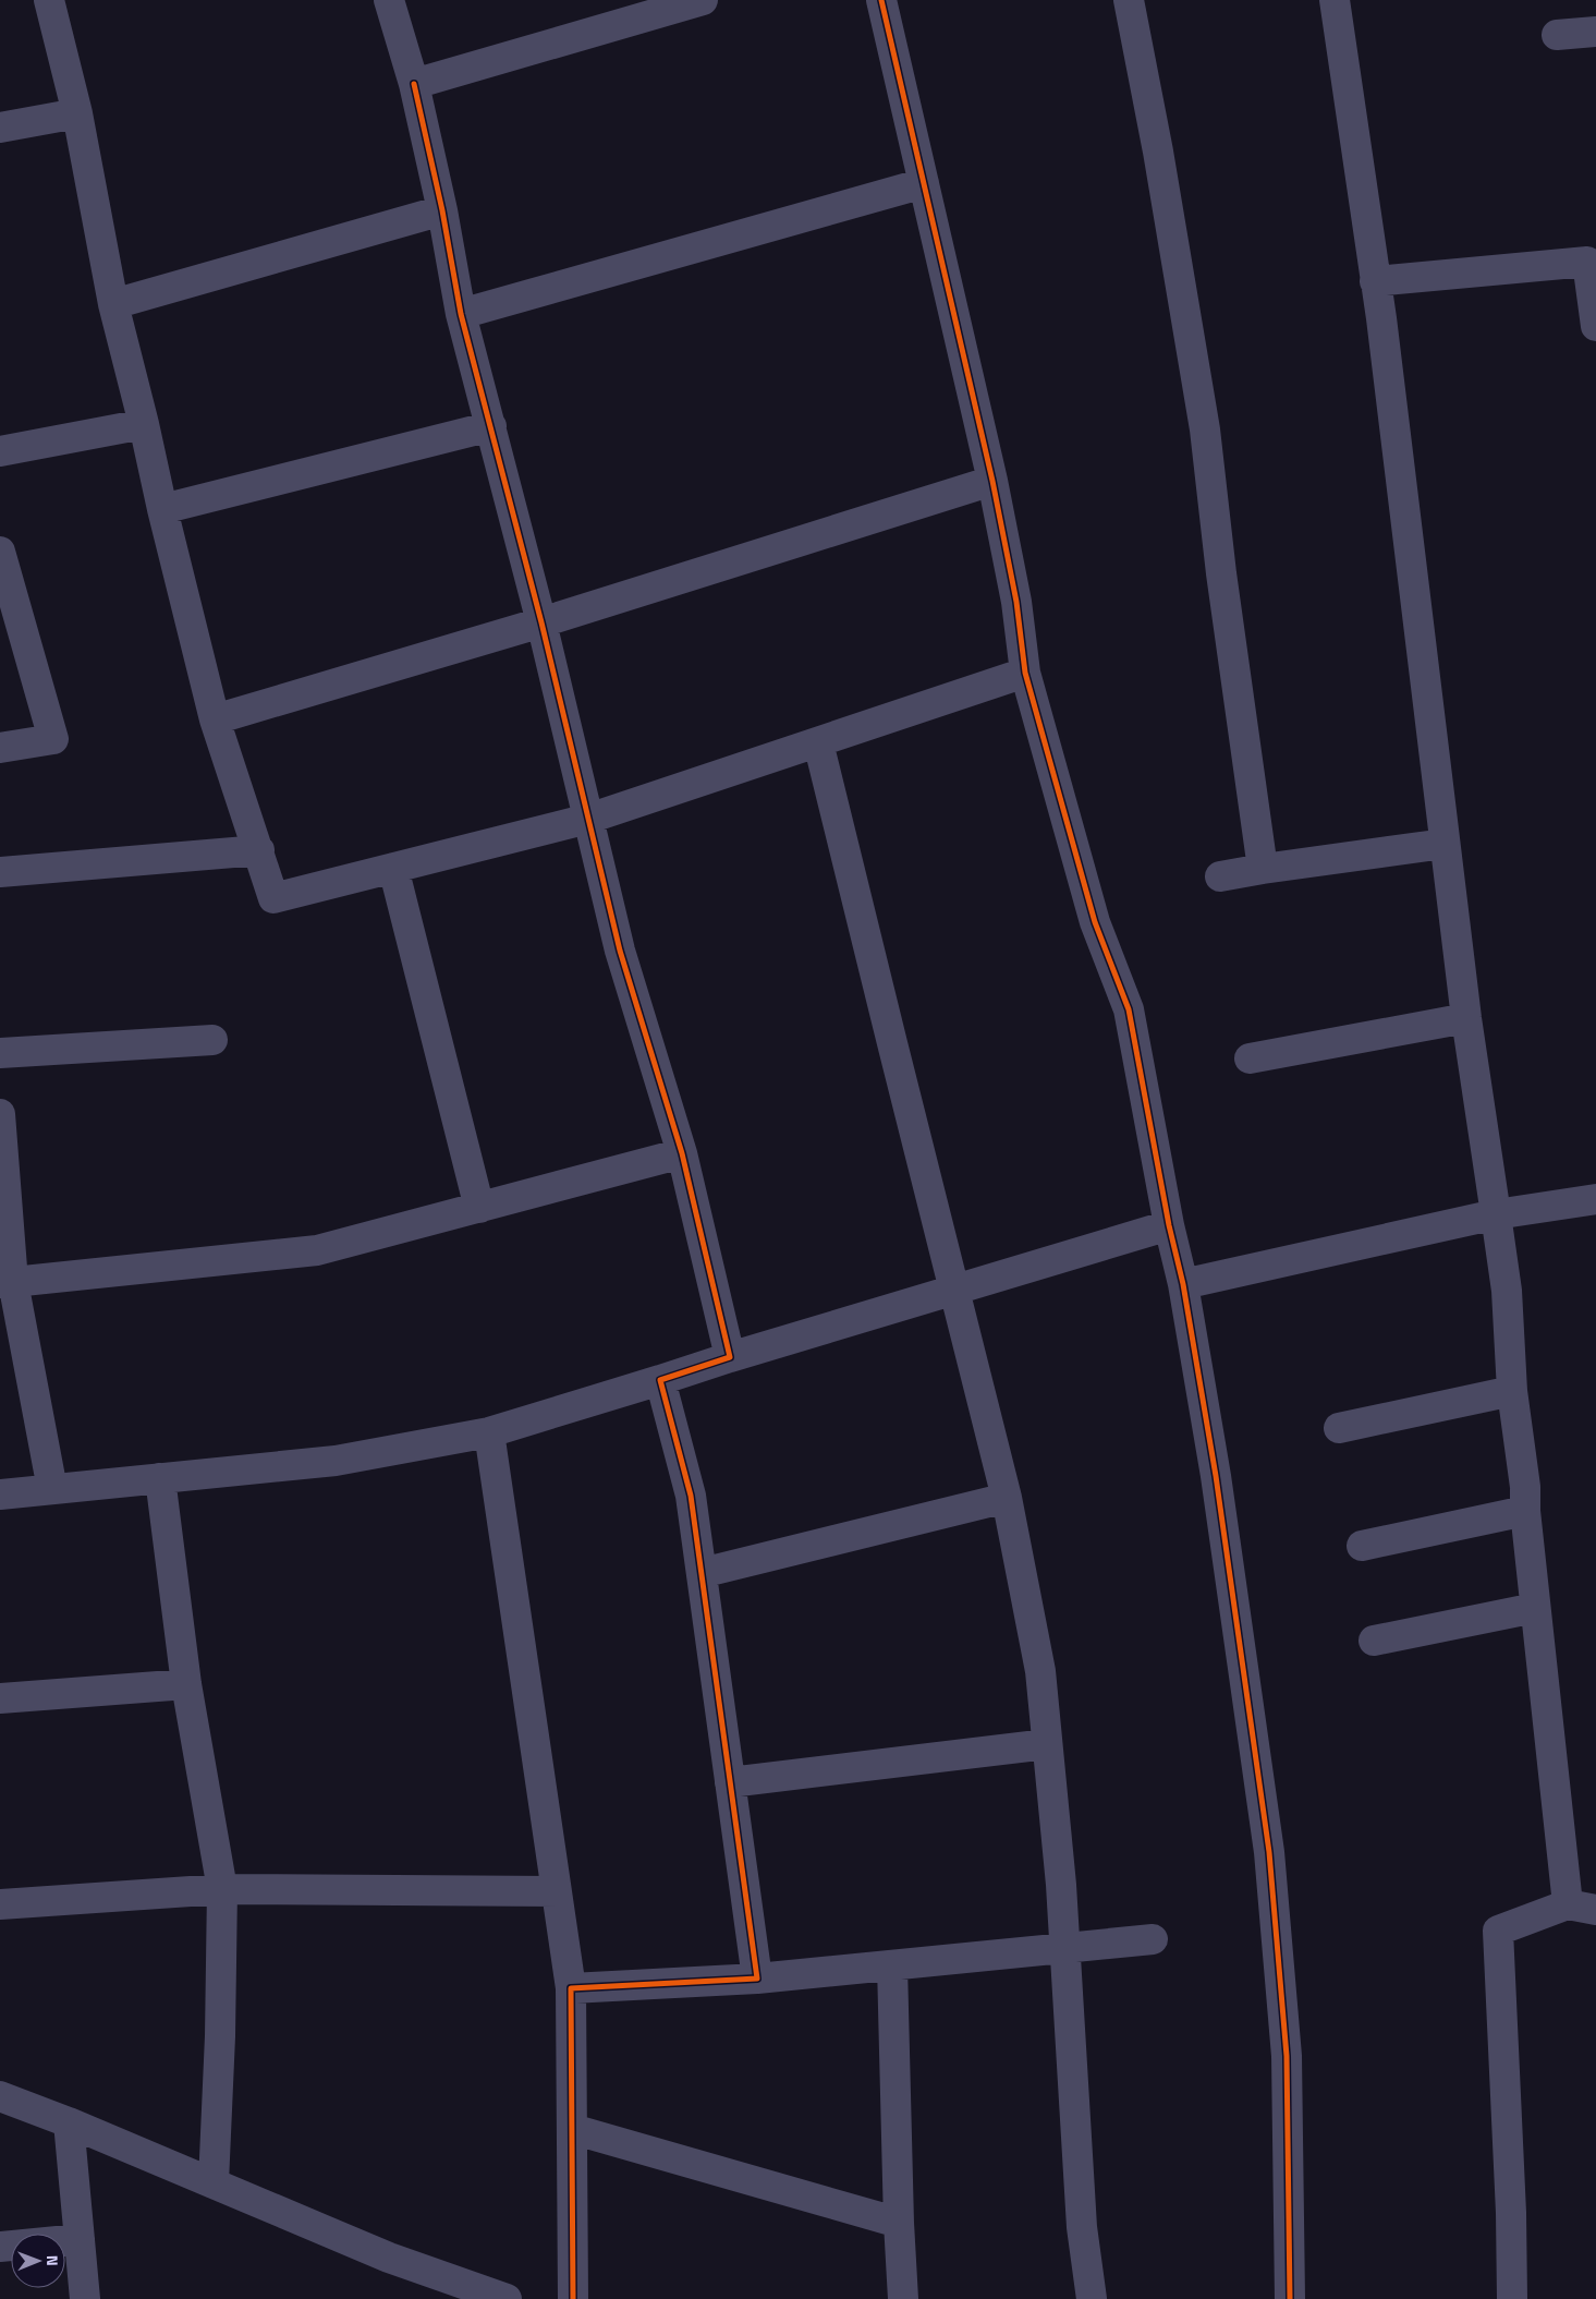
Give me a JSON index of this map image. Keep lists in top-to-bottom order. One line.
{"north":"right"}
